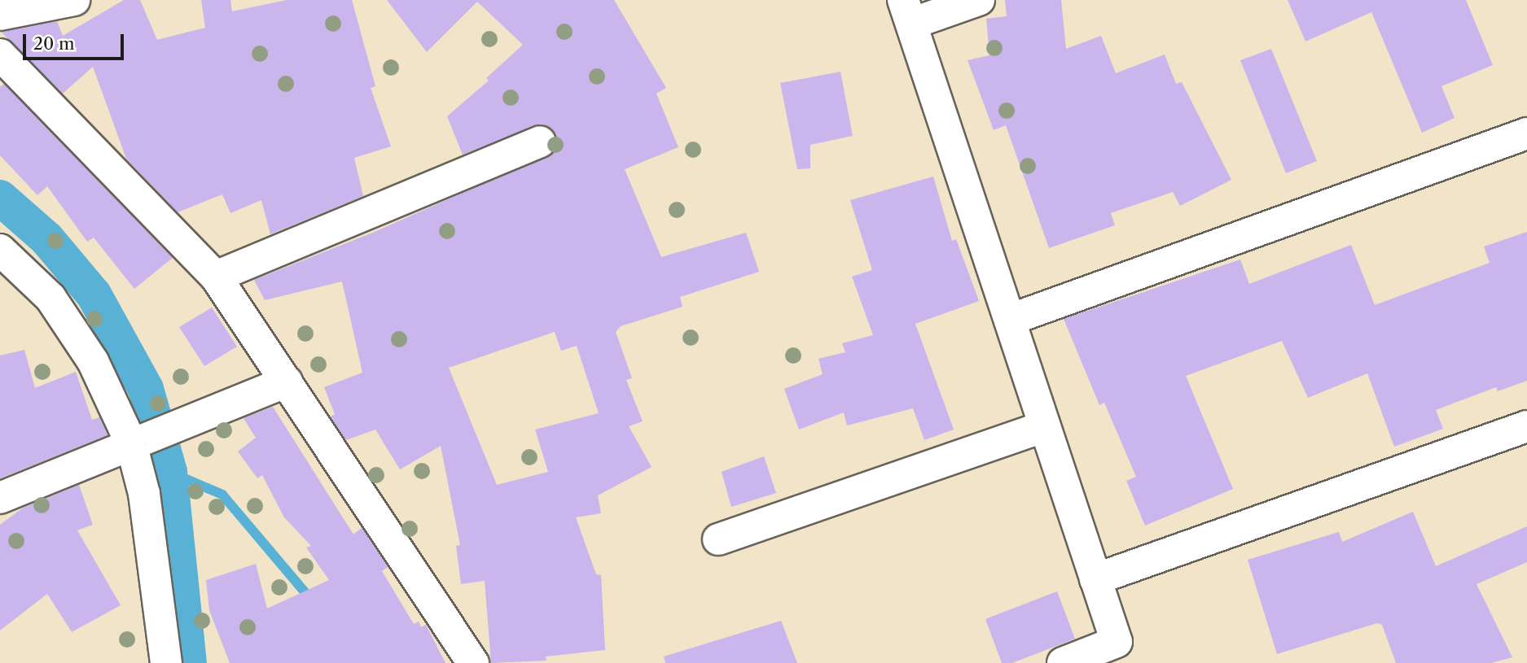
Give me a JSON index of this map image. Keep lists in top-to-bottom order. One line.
{"scale_bar":"20 m"}
